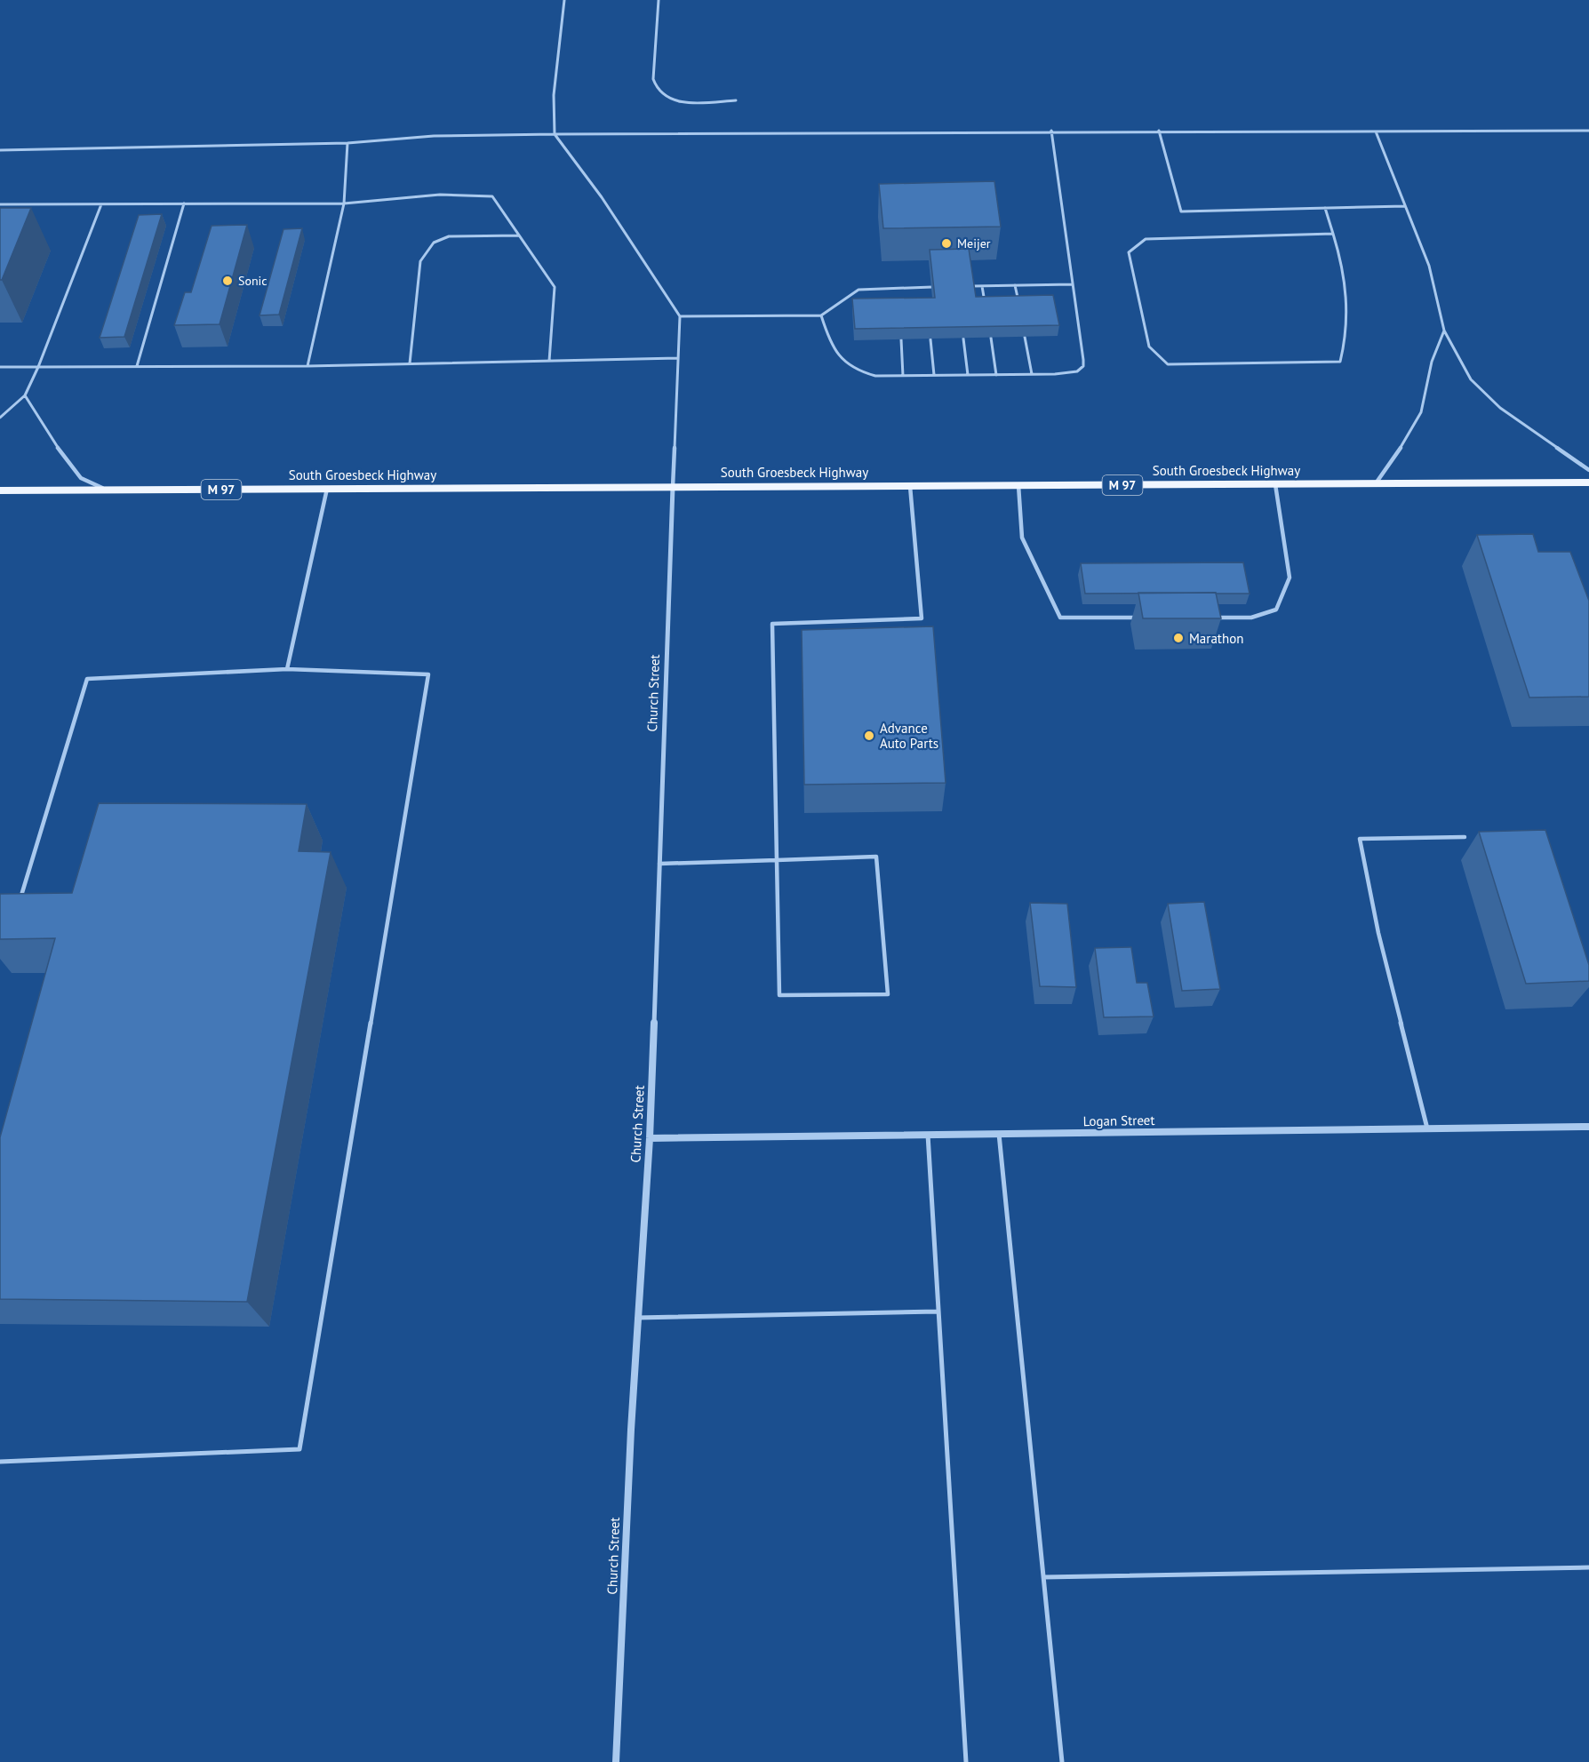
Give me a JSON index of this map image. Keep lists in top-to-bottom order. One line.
{"streets":{"main road":["South Groesbeck Highway","M 97"],"street":["Church Street","Logan Street"]},"crossings":[["South Groesbeck Highway","Church Street"],["Church Street","Logan Street"]],"places":["Meijer","Sonic","Marathon","Advance Auto Parts"]}
